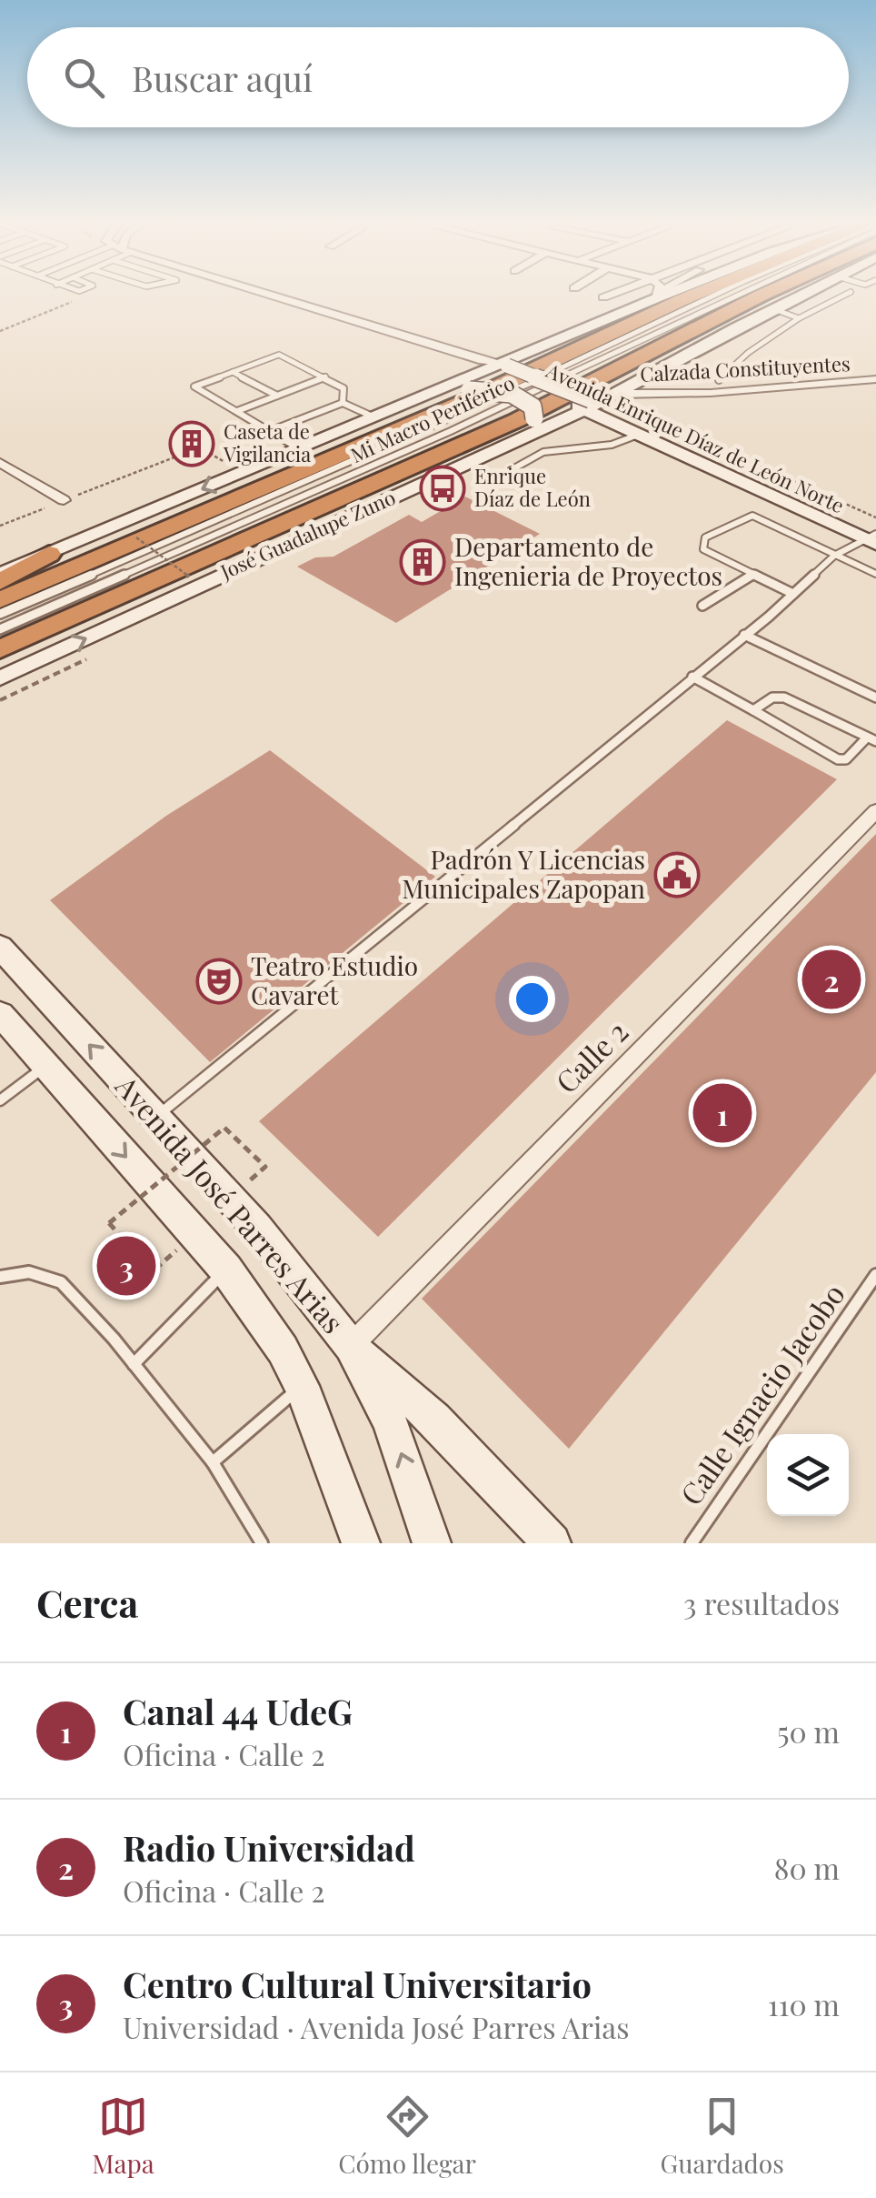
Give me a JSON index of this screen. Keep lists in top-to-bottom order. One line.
{"streets":{"main road":["Avenida Enrique Díaz de León Norte","José Guadalupe Zuno","Avenida José Parres Arias"],"street":["Calzada Constituyentes","Calle 2"],"lane":["Mi Macro Periférico","Calle Ignacio Jacobo"]},"crossings":[["Calzada Constituyentes","José Guadalupe Zuno"],["Avenida Enrique Díaz de León Norte","José Guadalupe Zuno"],["Calle 2","Avenida José Parres Arias"]],"places":{"building":["Caseta de Vigilancia","Departamento de Ingenieria de Proyectos"],"bus stop":["Enrique Díaz de León"],"public building":["Padrón Y Licencias Municipales Zapopan"],"theatre":["Teatro Estudio Cavaret"]},"page":{"search":"Buscar aquí","pins":["2","1","3"],"heading":["Cerca","3 resultados"],"list":[{"mark":"1","name":"Canal 44 UdeG","note":"Oficina · Calle 2","value":"50 m"},{"mark":"2","name":"Radio Universidad","note":"Oficina · Calle 2","value":"80 m"},{"mark":"3","name":"Centro Cultural Universitario","note":"Universidad · Avenida José Parres Arias","value":"110 m"}],"nav":["Mapa","Cómo llegar","Guardados"]}}
